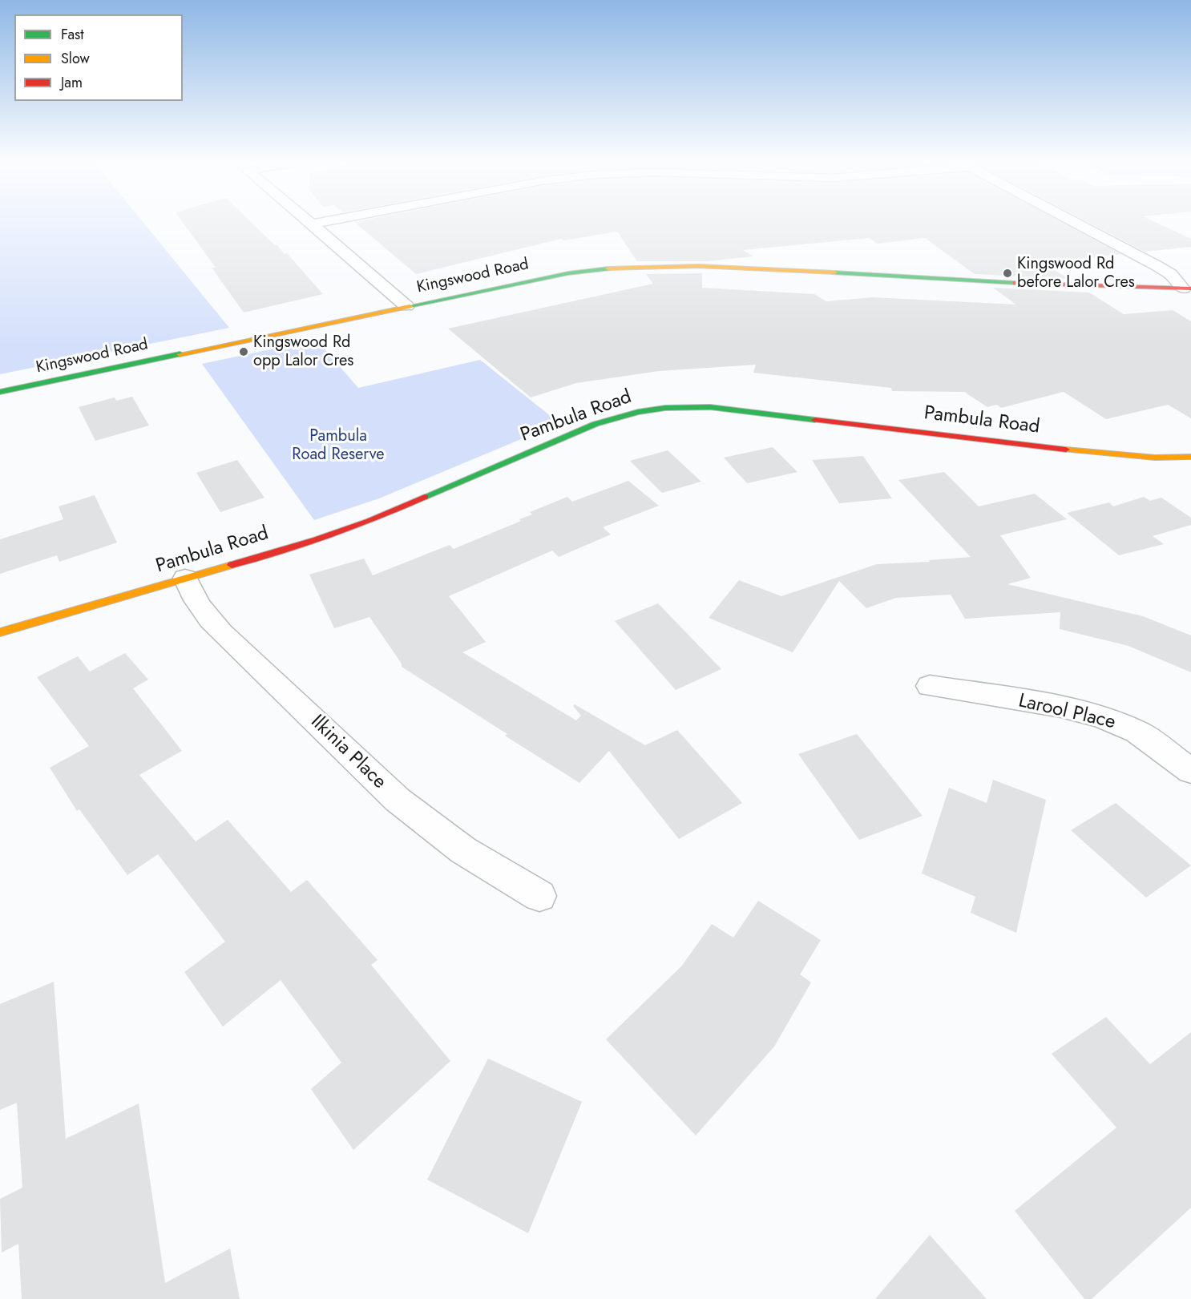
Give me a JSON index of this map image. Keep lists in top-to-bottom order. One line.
{"streets":{"street":["Kingswood Road","Pambula Road","Larool Place","Ilkinia Place"]},"crossings":[["Pambula Road","Ilkinia Place"]],"parks":["Pambula Road Reserve"],"places":["Kingswood Rd before Lalor Cres","Kingswood Rd opp Lalor Cres"],"legend":["Fast","Slow","Jam"]}
